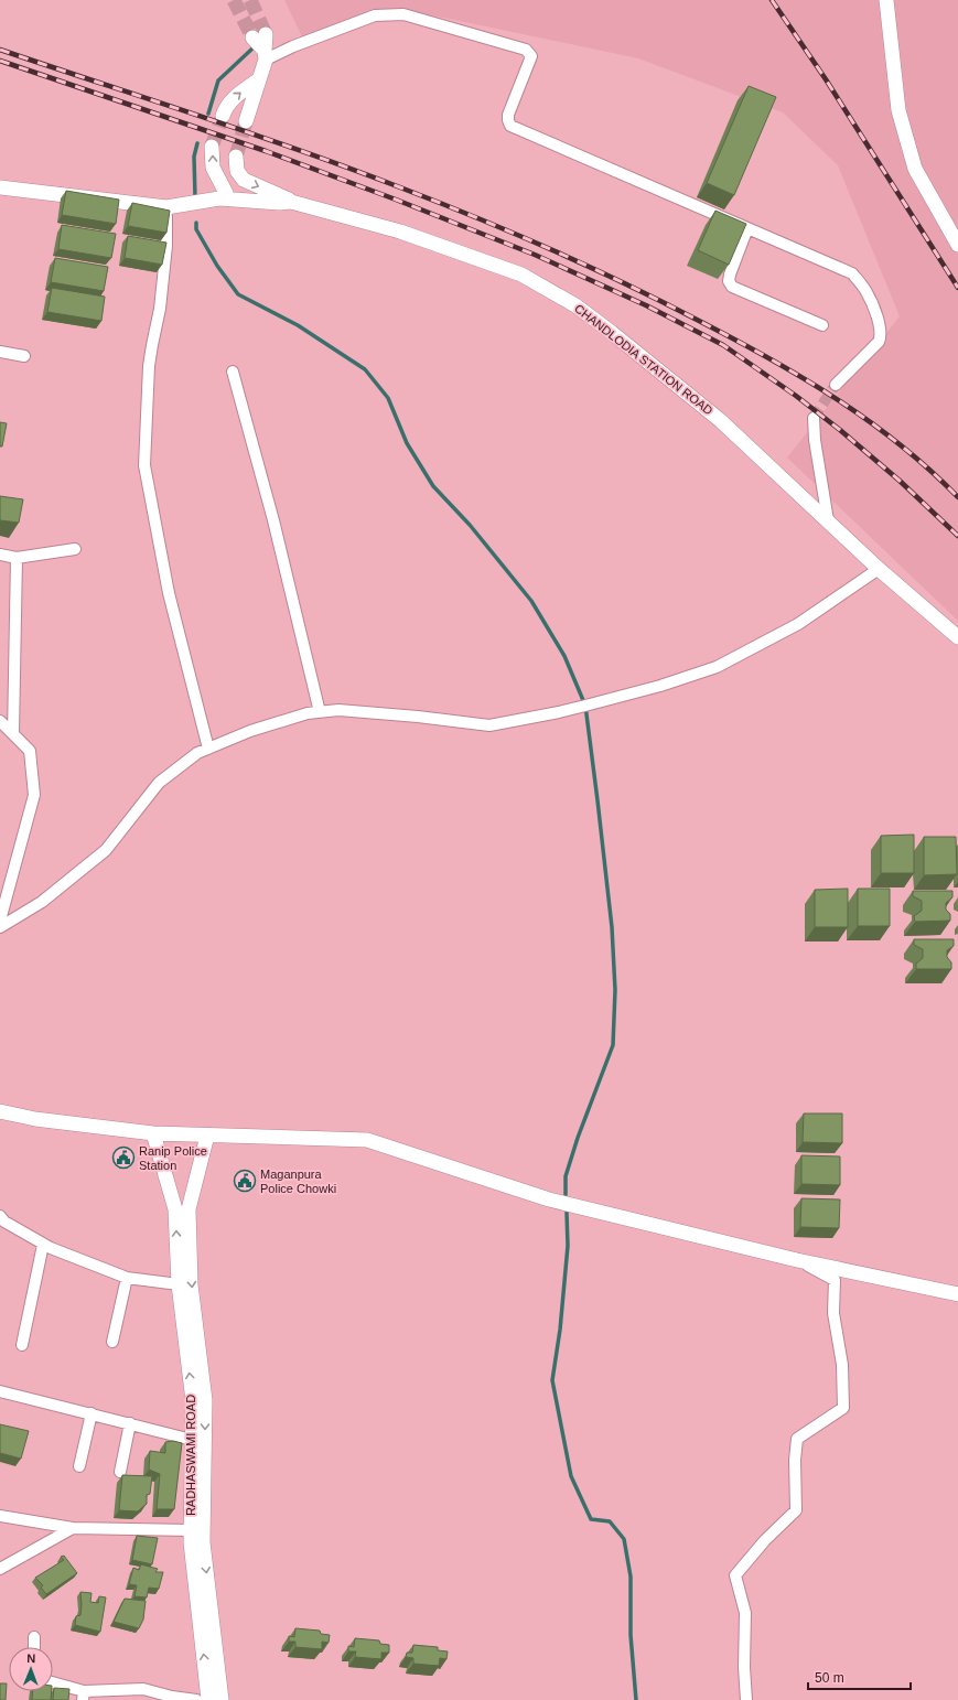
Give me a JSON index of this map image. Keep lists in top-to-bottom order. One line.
{"streets":{"street":["CHANDLODIA STATION ROAD","RADHASWAMI ROAD"]},"places":{"public building":["Ranip Police Station","Maganpura Police Chowki"]},"scale_bar":"50 m","north":"top"}
